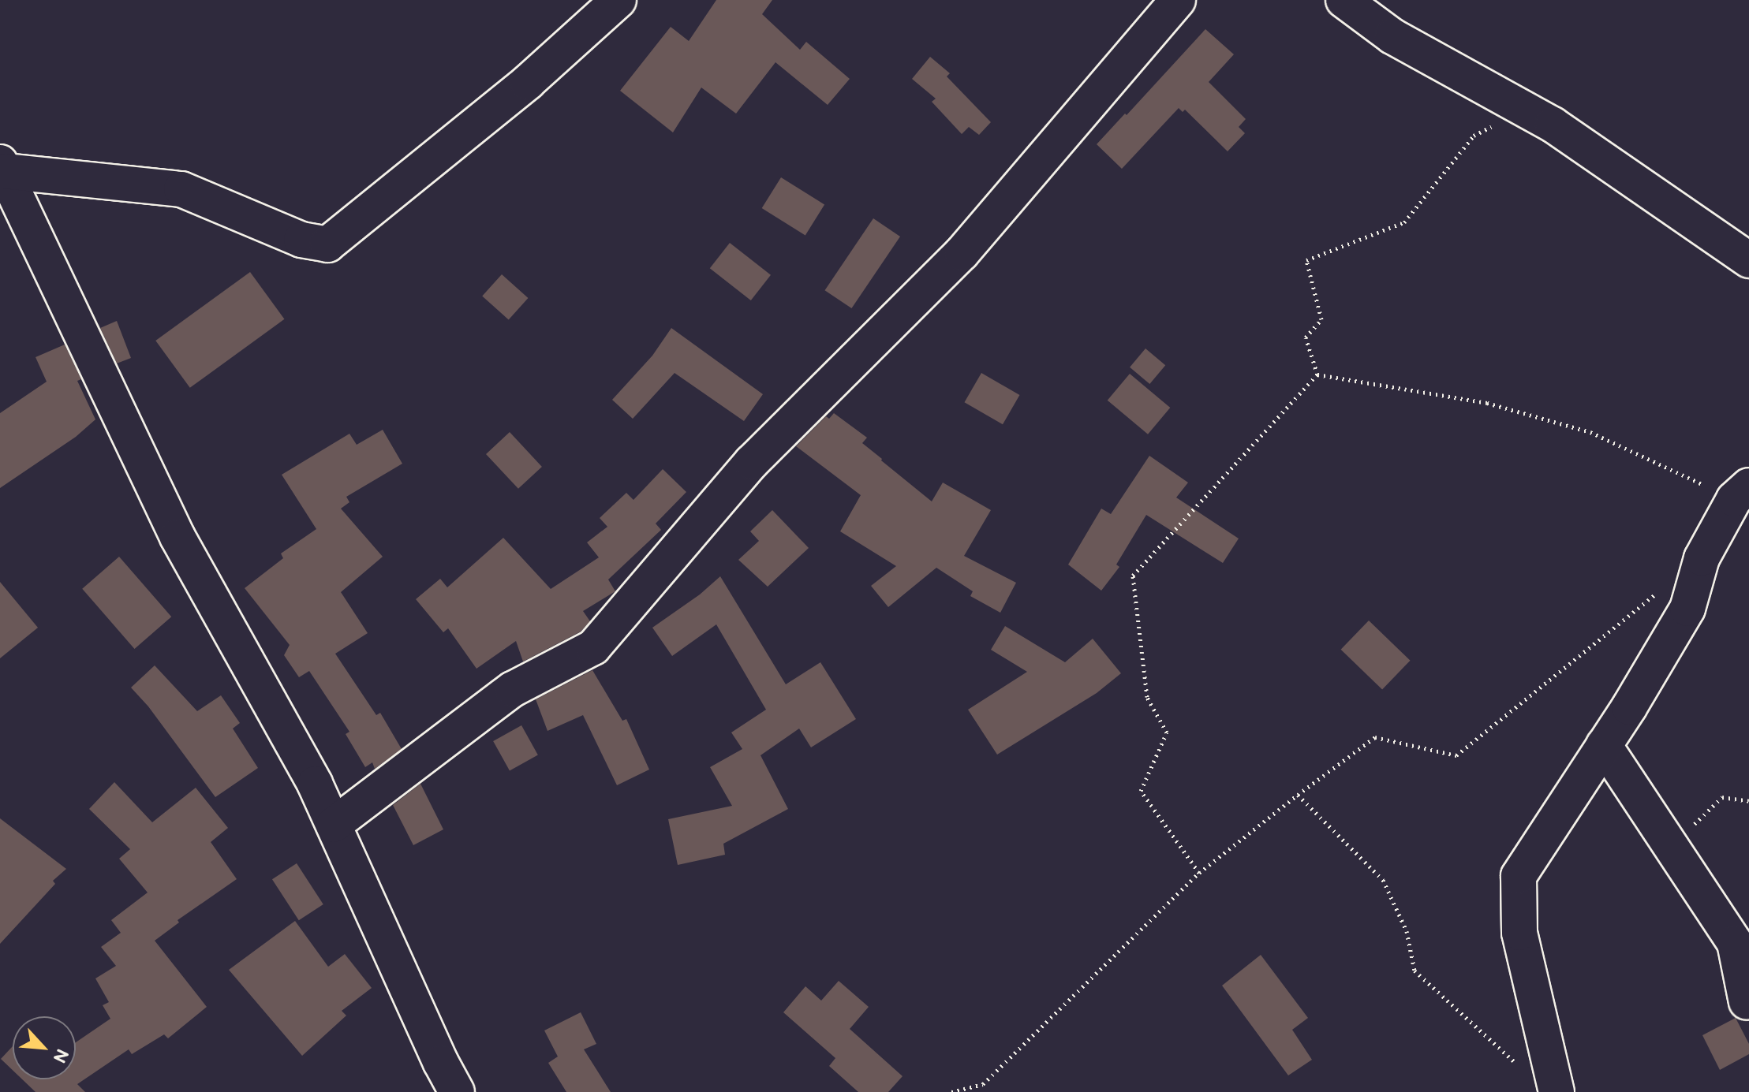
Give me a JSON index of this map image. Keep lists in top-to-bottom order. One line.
{"north":"bottom right"}
